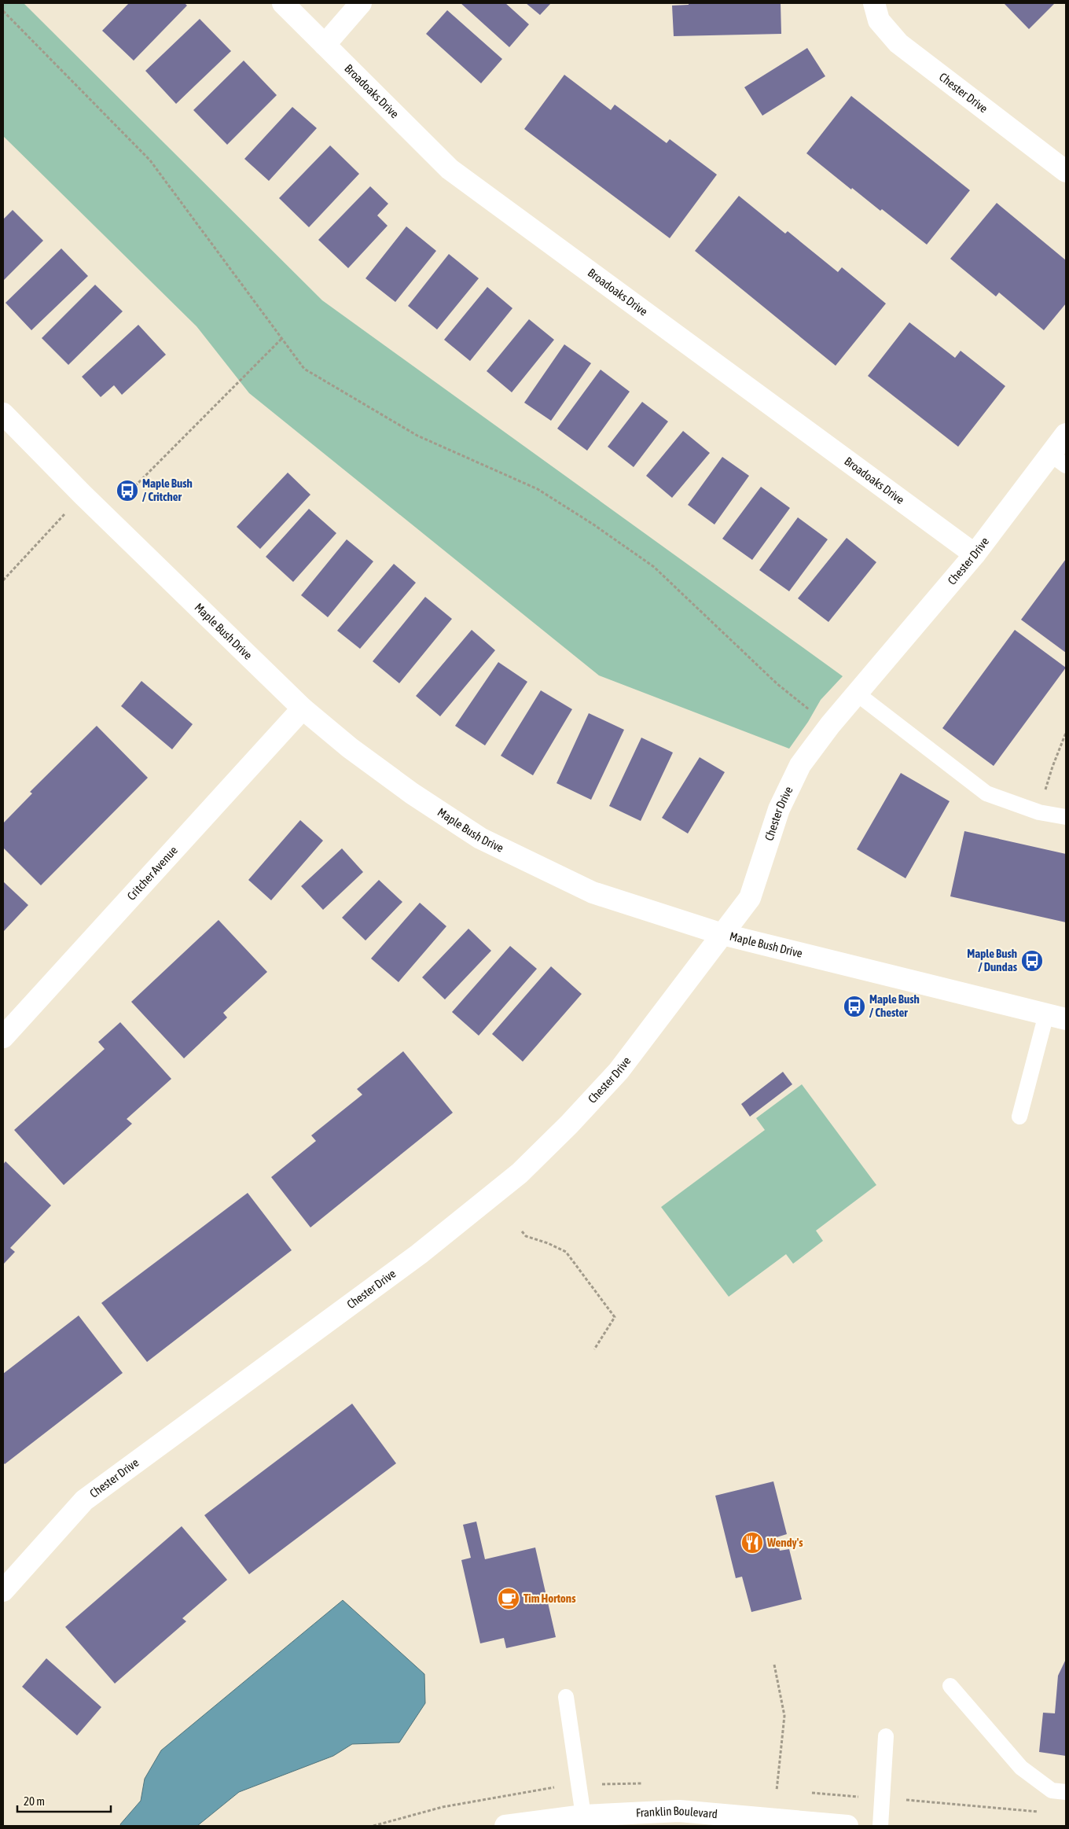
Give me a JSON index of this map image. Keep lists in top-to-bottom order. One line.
{"streets":{"street":["Broadoaks Drive","Chester Drive","Maple Bush Drive","Critcher Avenue","Franklin Boulevard"]},"crossings":[["Broadoaks Drive","Chester Drive"],["Chester Drive","Maple Bush Drive"],["Maple Bush Drive","Critcher Avenue"]],"places":{"bus stop":["Maple Bush / Critcher","Maple Bush / Dundas","Maple Bush / Chester"],"restaurant":["Wendy's"],"cafe":["Tim Hortons"]},"scale_bar":"20 m"}
